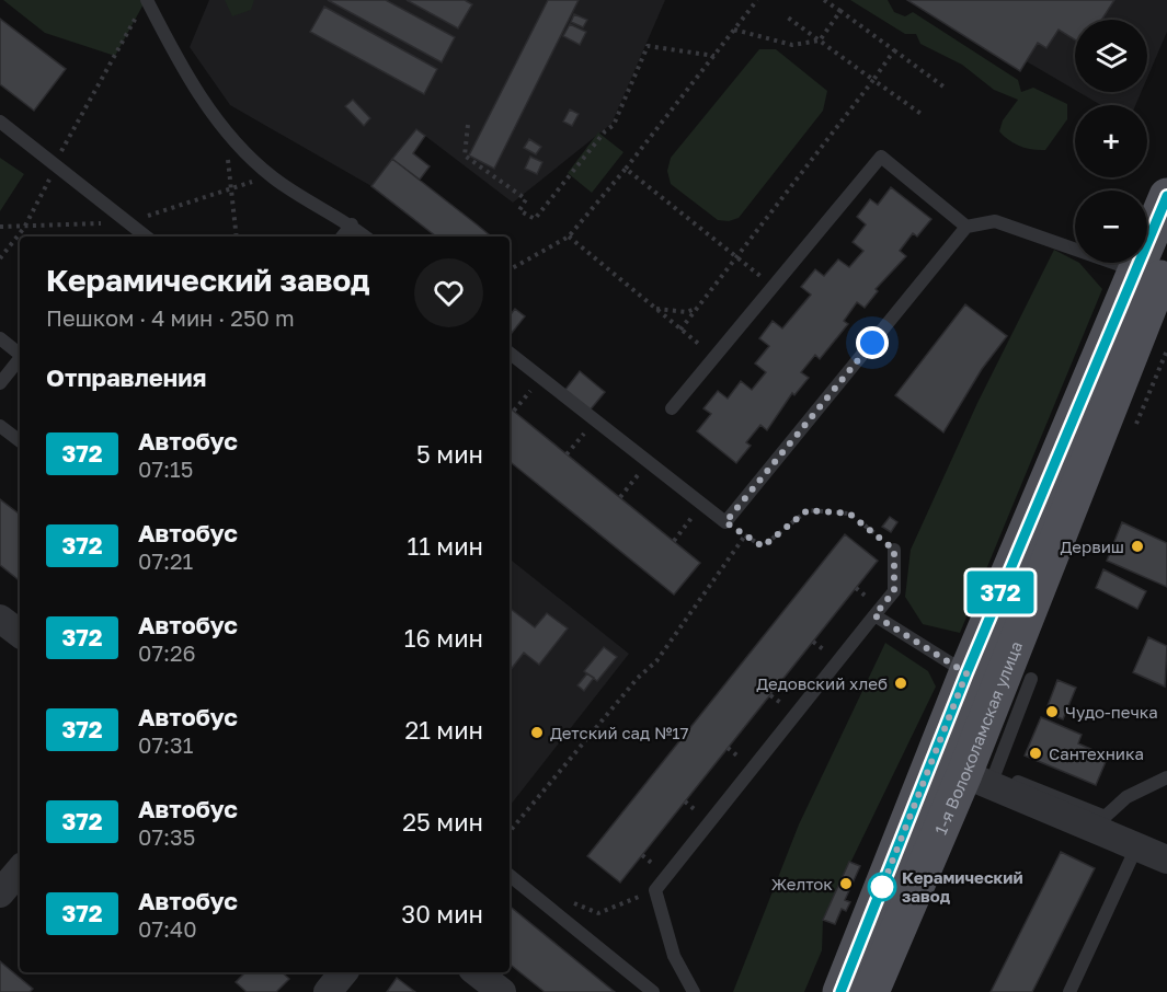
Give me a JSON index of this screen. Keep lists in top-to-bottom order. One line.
{"streets":{"main road":["1-я Волоколамская улица"]},"places":["Дервиш","Дедовский хлеб","Чудо-печка","Детский сад №17","Сантехника","Желток","Керамический завод"],"lines":["bus line 372"],"page":{"on_map":"372","map_buttons":["+","−"],"heading":[["Керамический завод","Пешком · 4 мин · 250 m"],"Отправления"],"list":[{"mark":"372","name":"Автобус","note":"07:15","value":"5 мин"},{"mark":"372","name":"Автобус","note":"07:21","value":"11 мин"},{"mark":"372","name":"Автобус","note":"07:26","value":"16 мин"},{"mark":"372","name":"Автобус","note":"07:31","value":"21 мин"},{"mark":"372","name":"Автобус","note":"07:35","value":"25 мин"},{"mark":"372","name":"Автобус","note":"07:40","value":"30 мин"}]}}
